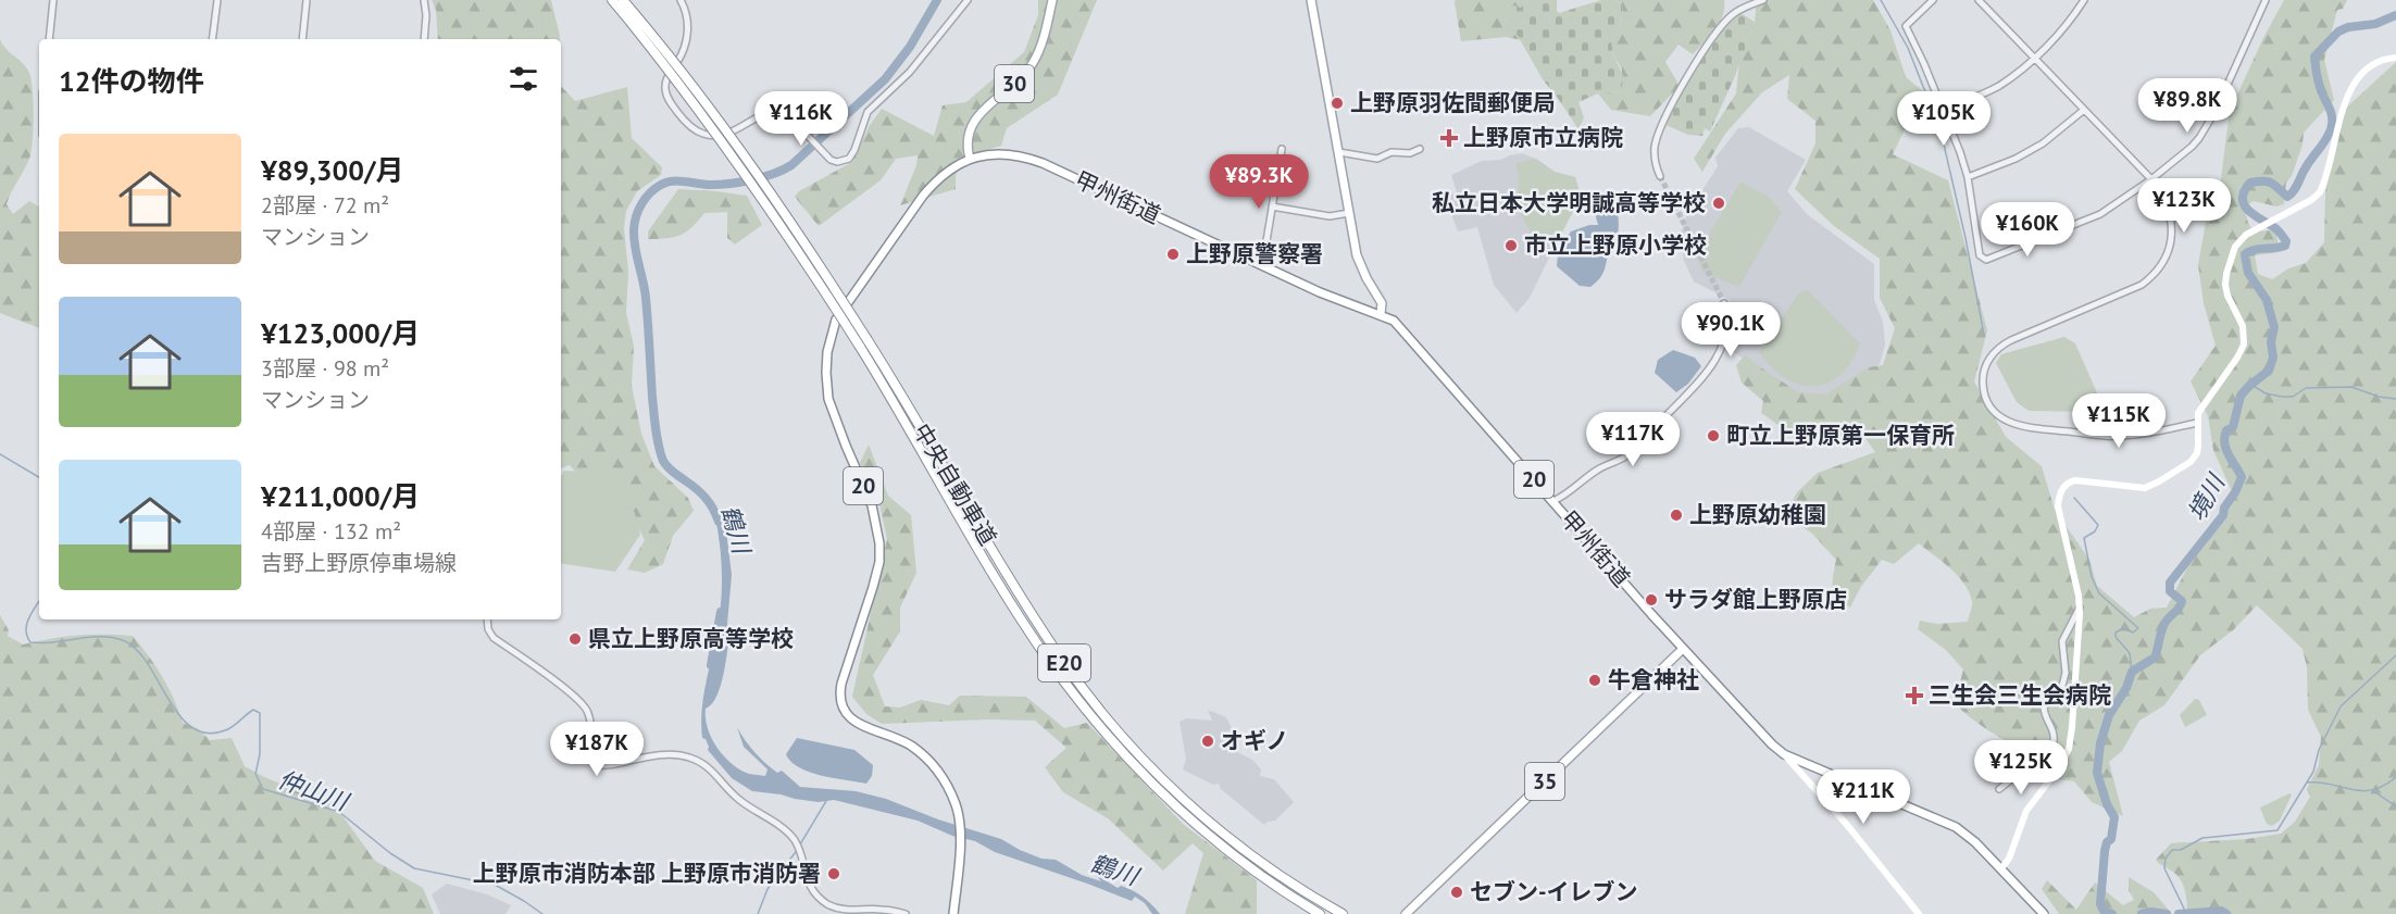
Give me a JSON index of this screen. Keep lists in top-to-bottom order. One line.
{"streets":{"highway":["中央自動車道","E20"],"main road":["30","甲州街道","20","35"]},"crossings":[["30","甲州街道"],["甲州街道","35"]],"water":["境川","鶴川","仲山川"],"places":{"other":["上野原羽佐間郵便局","私立日本大学明誠高等学校","市立上野原小学校","上野原警察署","町立上野原第一保育所","上野原幼稚園","サラダ館上野原店","県立上野原高等学校","牛倉神社","オギノ","上野原市消防本部 上野原市消防署","セブン-イレブン"],"health":["上野原市立病院","三生会三生会病院"]},"page":{"heading":"12件の物件","price":["¥89.8K","¥116K","¥105K","¥89.3K","¥123K","¥160K","¥90.1K","¥115K","¥117K","¥187K","¥125K","¥211K"],"list":[{"name":"¥89,300/月","note":"2部屋 · 72 m² · マンション"},{"name":"¥123,000/月","note":"3部屋 · 98 m² · マンション"},{"name":"¥211,000/月","note":"4部屋 · 132 m² · 吉野上野原停車場線"}]}}
